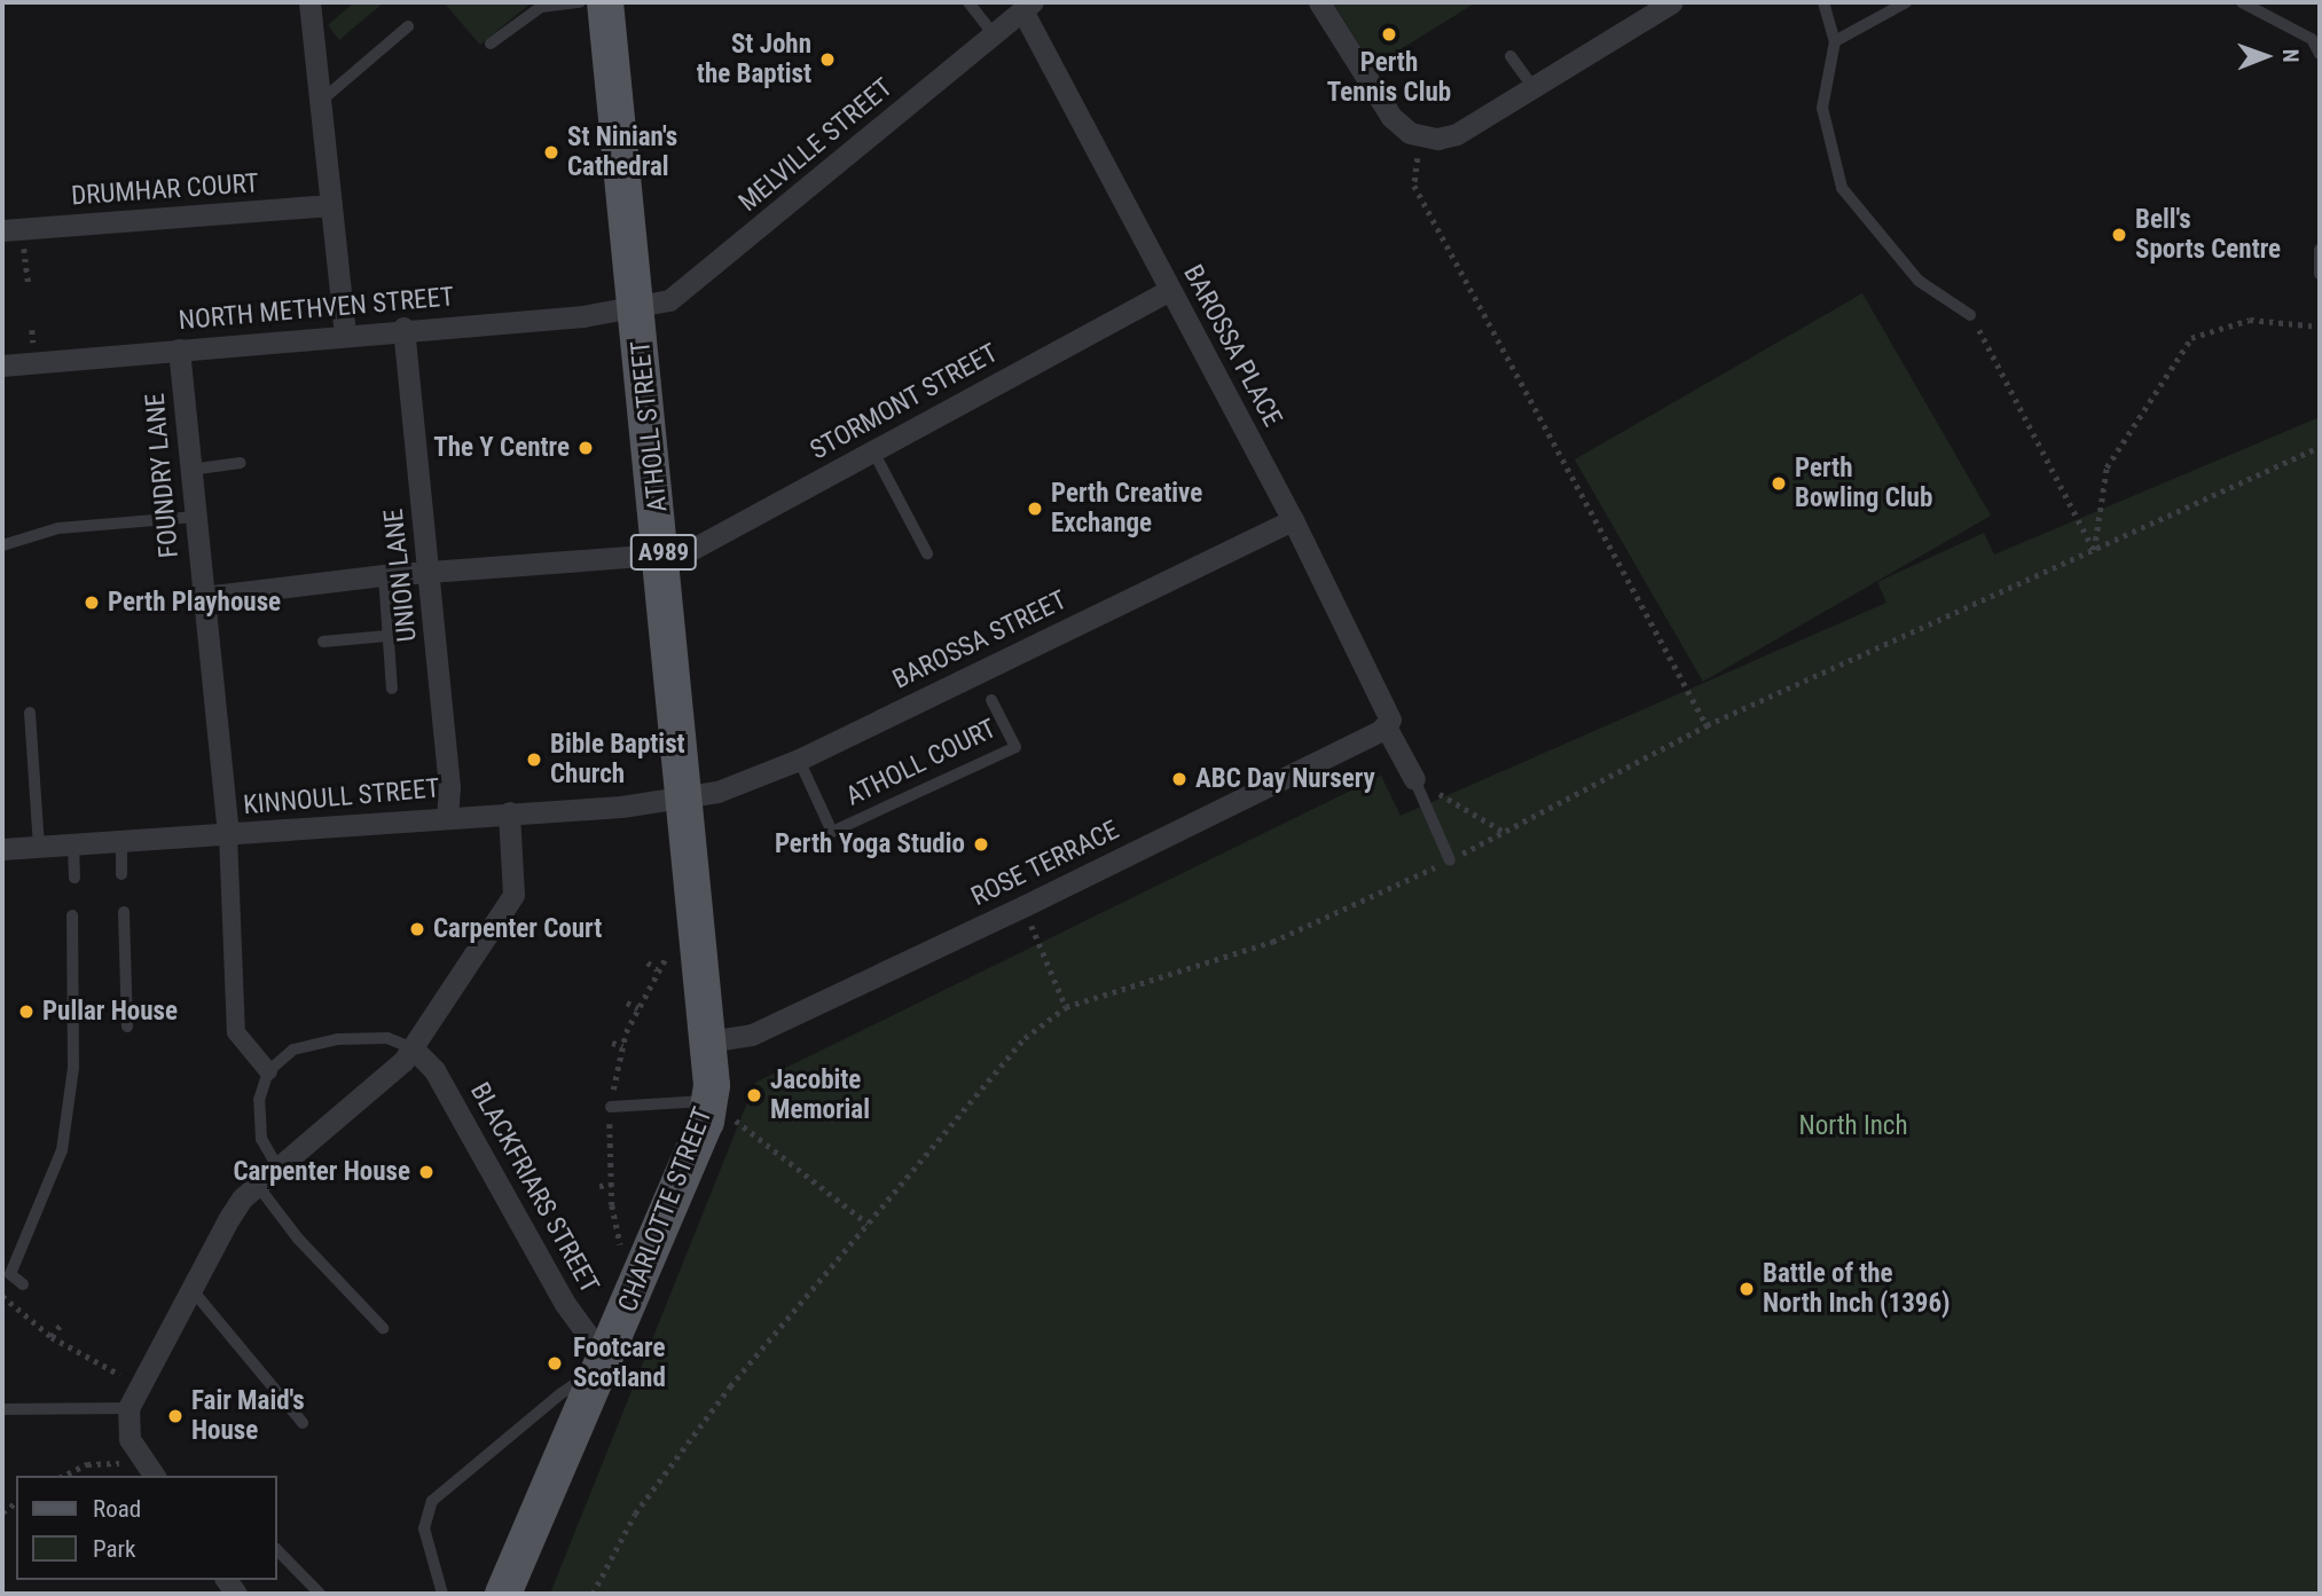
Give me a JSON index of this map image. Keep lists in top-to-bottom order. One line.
{"streets":{"main road":["ATHOLL STREET","A989","CHARLOTTE STREET"],"street":["MELVILLE STREET","DRUMHAR COURT","NORTH METHVEN STREET","BAROSSA PLACE","STORMONT STREET","FOUNDRY LANE","UNION LANE","BAROSSA STREET","KINNOULL STREET","ROSE TERRACE","BLACKFRIARS STREET"],"lane":["ATHOLL COURT"]},"crossings":[["MELVILLE STREET","NORTH METHVEN STREET"],["MELVILLE STREET","BAROSSA PLACE"],["MELVILLE STREET","ATHOLL STREET"],["NORTH METHVEN STREET","ATHOLL STREET"],["NORTH METHVEN STREET","FOUNDRY LANE"],["NORTH METHVEN STREET","UNION LANE"],["BAROSSA PLACE","STORMONT STREET"],["BAROSSA PLACE","BAROSSA STREET"],["BAROSSA PLACE","ROSE TERRACE"],["STORMONT STREET","ATHOLL STREET"],["STORMONT STREET","FOUNDRY LANE"],["STORMONT STREET","UNION LANE"],["ATHOLL STREET","BAROSSA STREET"],["ATHOLL STREET","KINNOULL STREET"],["ATHOLL STREET","ROSE TERRACE"],["ATHOLL STREET","CHARLOTTE STREET"],["FOUNDRY LANE","KINNOULL STREET"],["UNION LANE","KINNOULL STREET"],["BAROSSA STREET","ATHOLL COURT"],["BAROSSA STREET","KINNOULL STREET"],["ROSE TERRACE","CHARLOTTE STREET"],["BLACKFRIARS STREET","CHARLOTTE STREET"]],"parks":["North Inch"],"places":["Perth Tennis Club","St John the Baptist","St Ninian's Cathedral","Bell's Sports Centre","The Y Centre","Perth Bowling Club","Perth Creative Exchange","Perth Playhouse","Bible Baptist Church","ABC Day Nursery","Perth Yoga Studio","Carpenter Court","Pullar House","Jacobite Memorial","Carpenter House","Battle of the North Inch (1396)","Footcare Scotland","Fair Maid's House"],"legend":["Road","Park"],"north":"right"}
